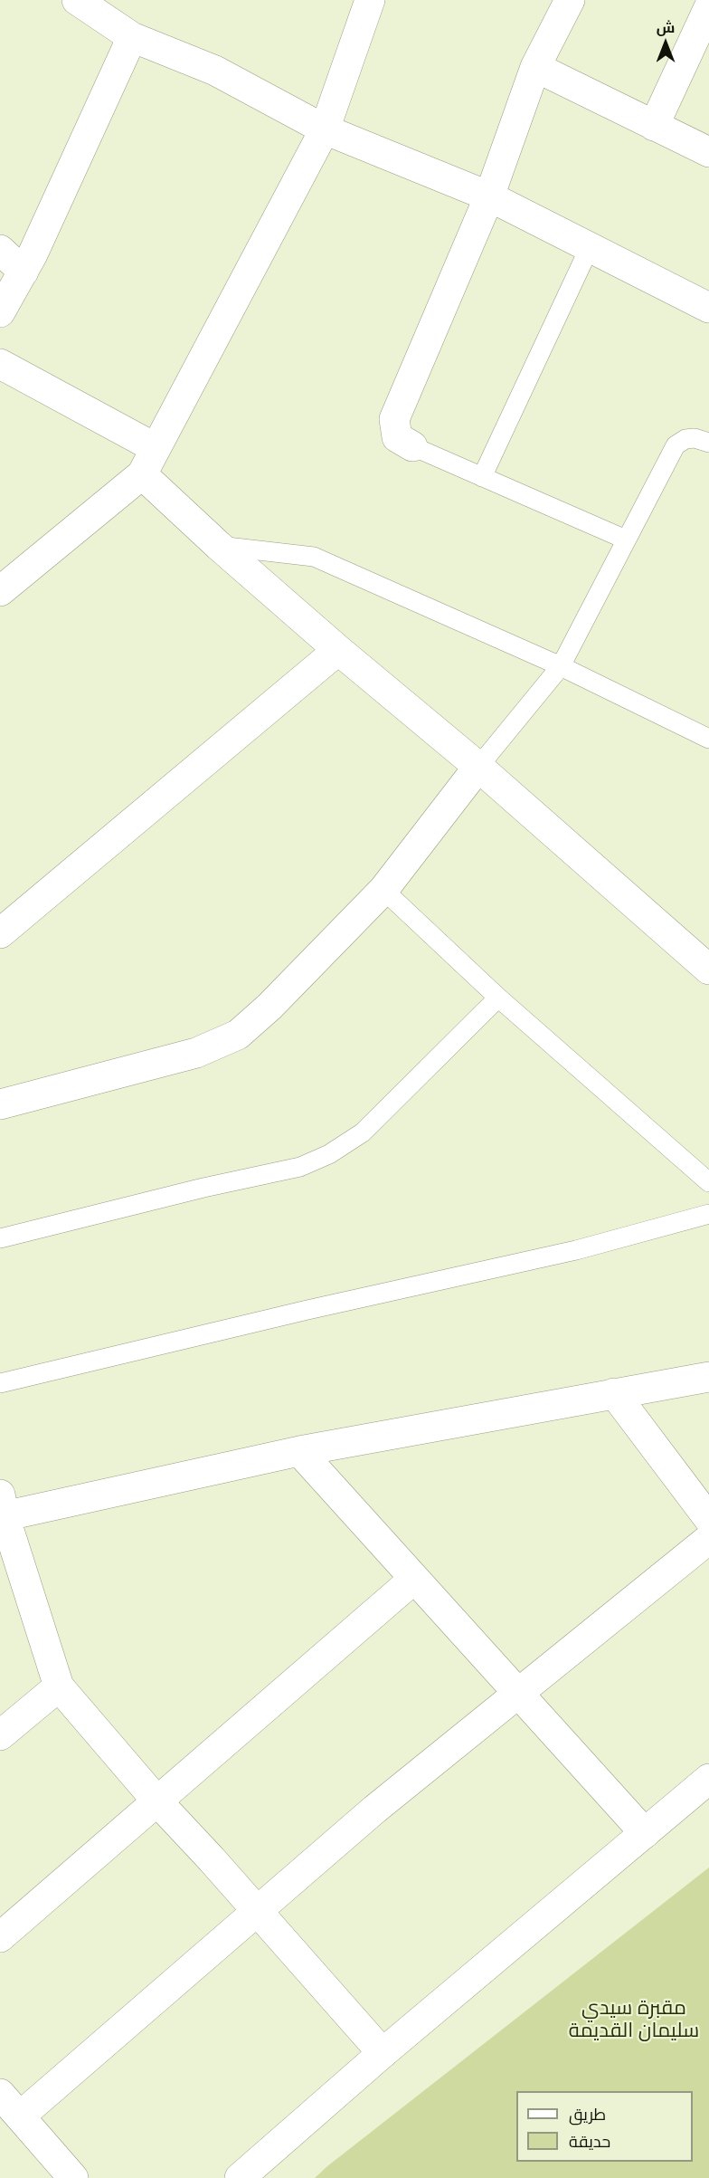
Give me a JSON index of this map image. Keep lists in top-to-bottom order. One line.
{"parks":["مقبرة سيدي سليمان القديمة"],"legend":["طريق","حديقة"],"north":"top"}
